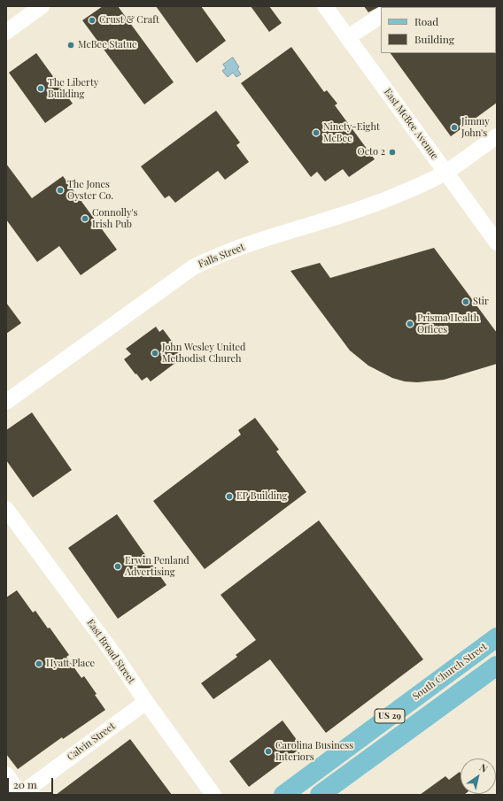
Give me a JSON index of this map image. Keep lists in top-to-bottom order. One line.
{"streets":{"main road":["South Church Street","US 29"],"street":["East McBee Avenue","Falls Street","East Broad Street","Calvin Street"]},"crossings":[["East McBee Avenue","Falls Street"],["East Broad Street","Calvin Street"]],"places":["Crust & Craft","McBee Statue","The Liberty Building","Jimmy John's","Ninety-Eight McBee","Octo 2","The Jones Oyster Co.","Connolly's Irish Pub","Stir","Prisma Health Offices","John Wesley United Methodist Church","EP Building","Erwin Penland Advertising","Hyatt Place","Carolina Business Interiors"],"legend":["Road","Building"],"scale_bar":"20 m","north":"top right"}
